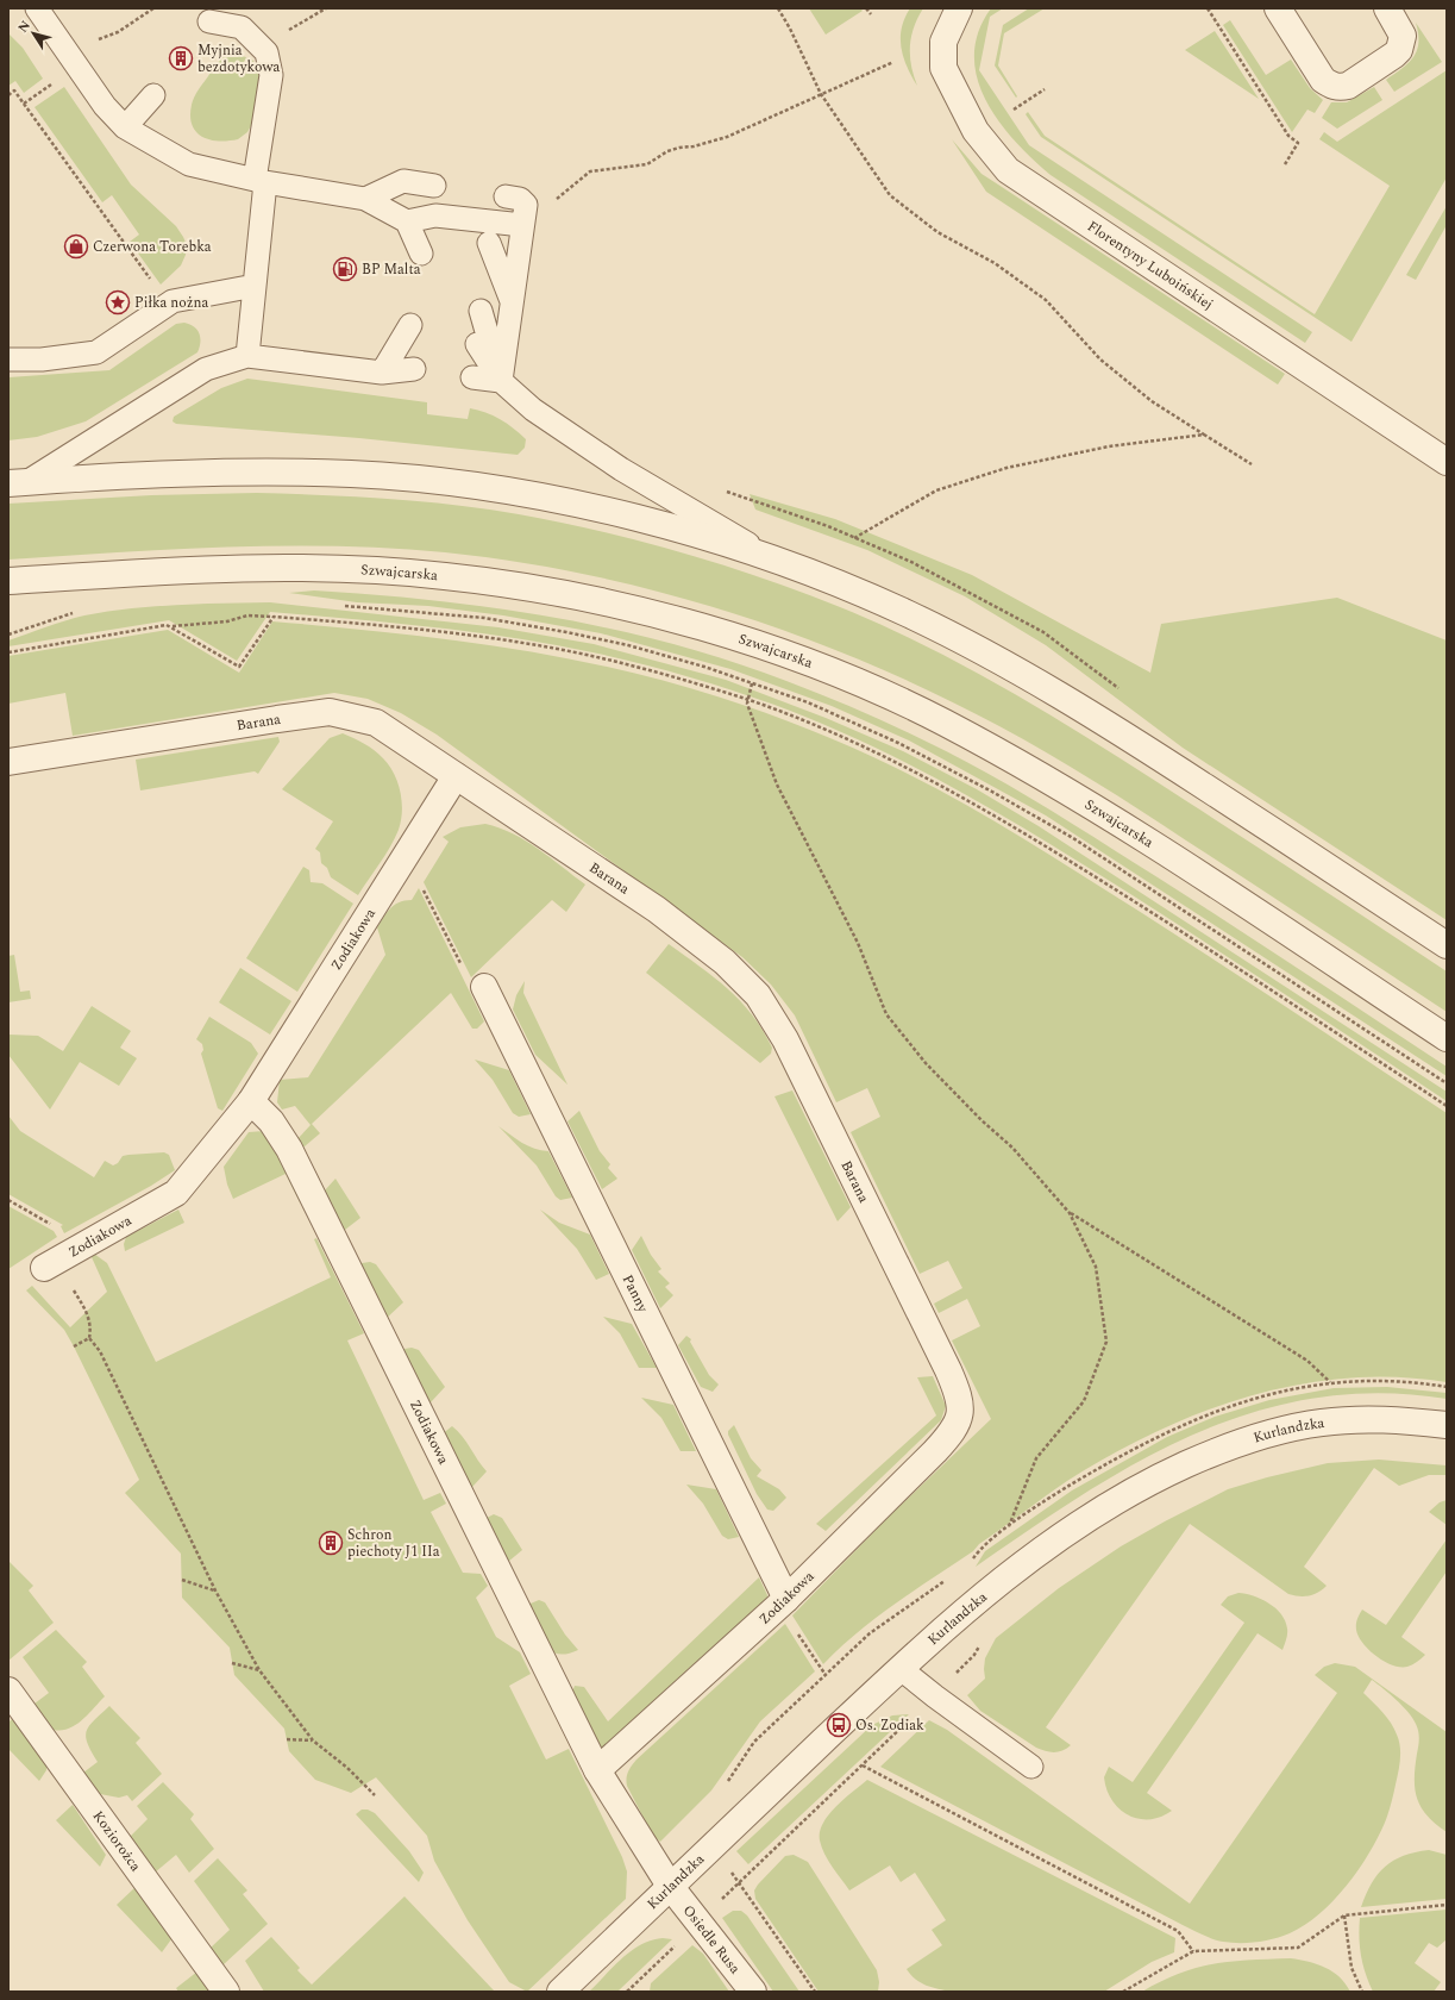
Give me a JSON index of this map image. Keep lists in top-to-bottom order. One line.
{"streets":{"street":["Florentyny Luboińskiej","Szwajcarska","Barana","Zodiakowa","Panny","Kurlandzka","Koziorożca","Osiedle Rusa"]},"crossings":[["Barana","Zodiakowa"],["Zodiakowa","Panny"],["Zodiakowa","Kurlandzka"],["Zodiakowa","Osiedle Rusa"],["Kurlandzka","Osiedle Rusa"]],"places":{"building":["Myjnia bezdotykowa","Schron piechoty J1 IIa"],"shop":["Czerwona Torebka"],"fuel station":["BP Malta"],"place":["Piłka nożna"],"bus stop":["Os. Zodiak"]},"north":"top left"}
